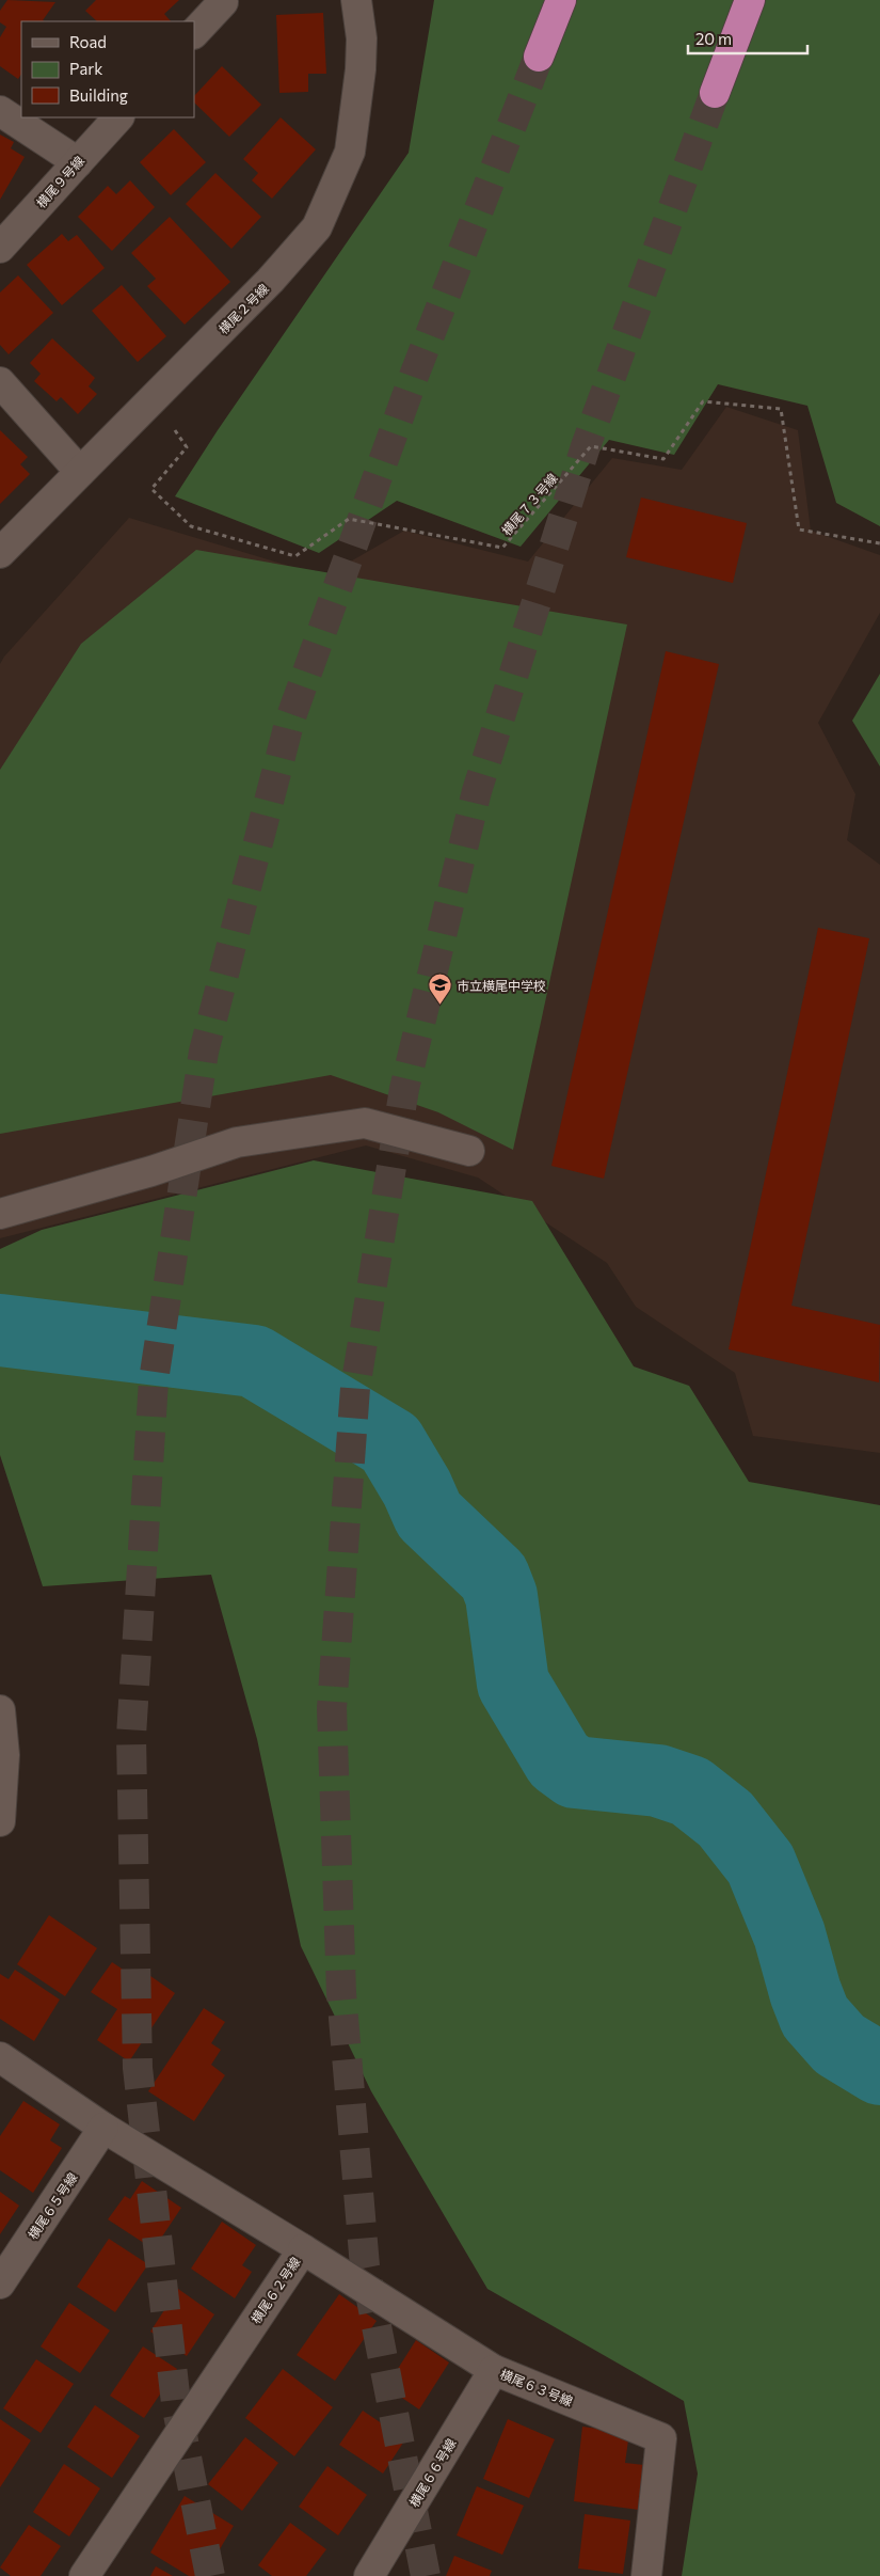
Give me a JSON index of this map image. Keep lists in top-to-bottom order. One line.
{"streets":{"street":["横尾９号線","横尾２号線","横尾６５号線","横尾６２号線","横尾６３号線","横尾６６号線"],"path":["横尾７３号線"]},"crossings":[["横尾６５号線","横尾６２号線"],["横尾６２号線","横尾６３号線"],["横尾６３号線","横尾６６号線"]],"places":{"school or university":["市立横尾中学校"]},"legend":["Road","Park","Building"],"scale_bar":"20 m"}
